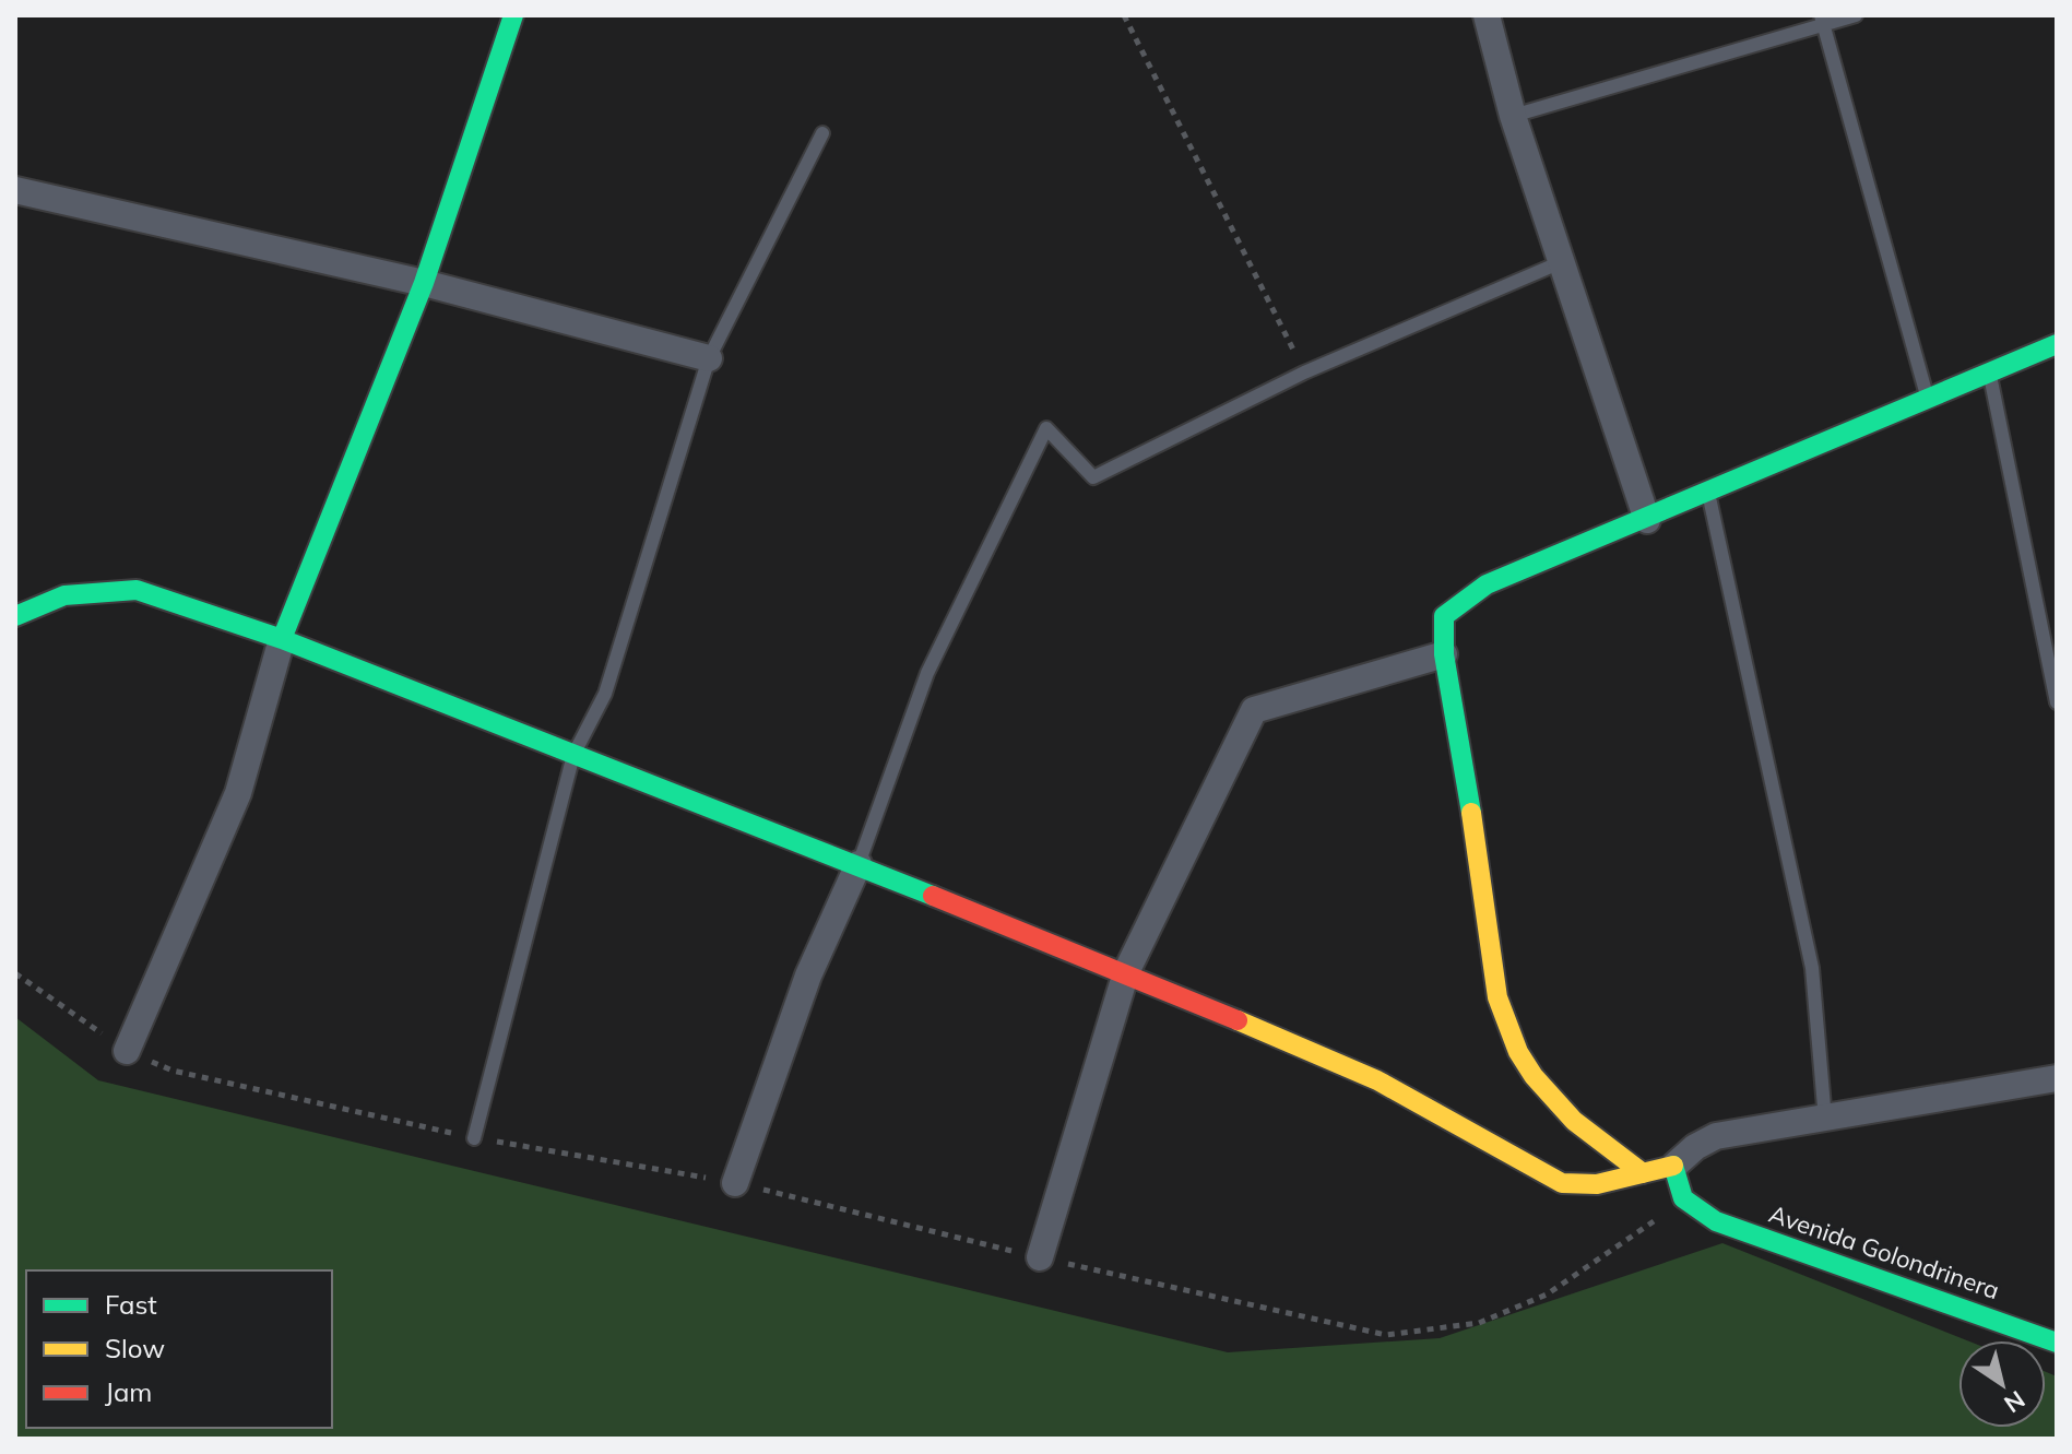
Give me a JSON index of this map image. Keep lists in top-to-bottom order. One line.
{"streets":{"street":["Avenida Golondrinera"]},"legend":["Fast","Slow","Jam"],"north":"bottom right"}
